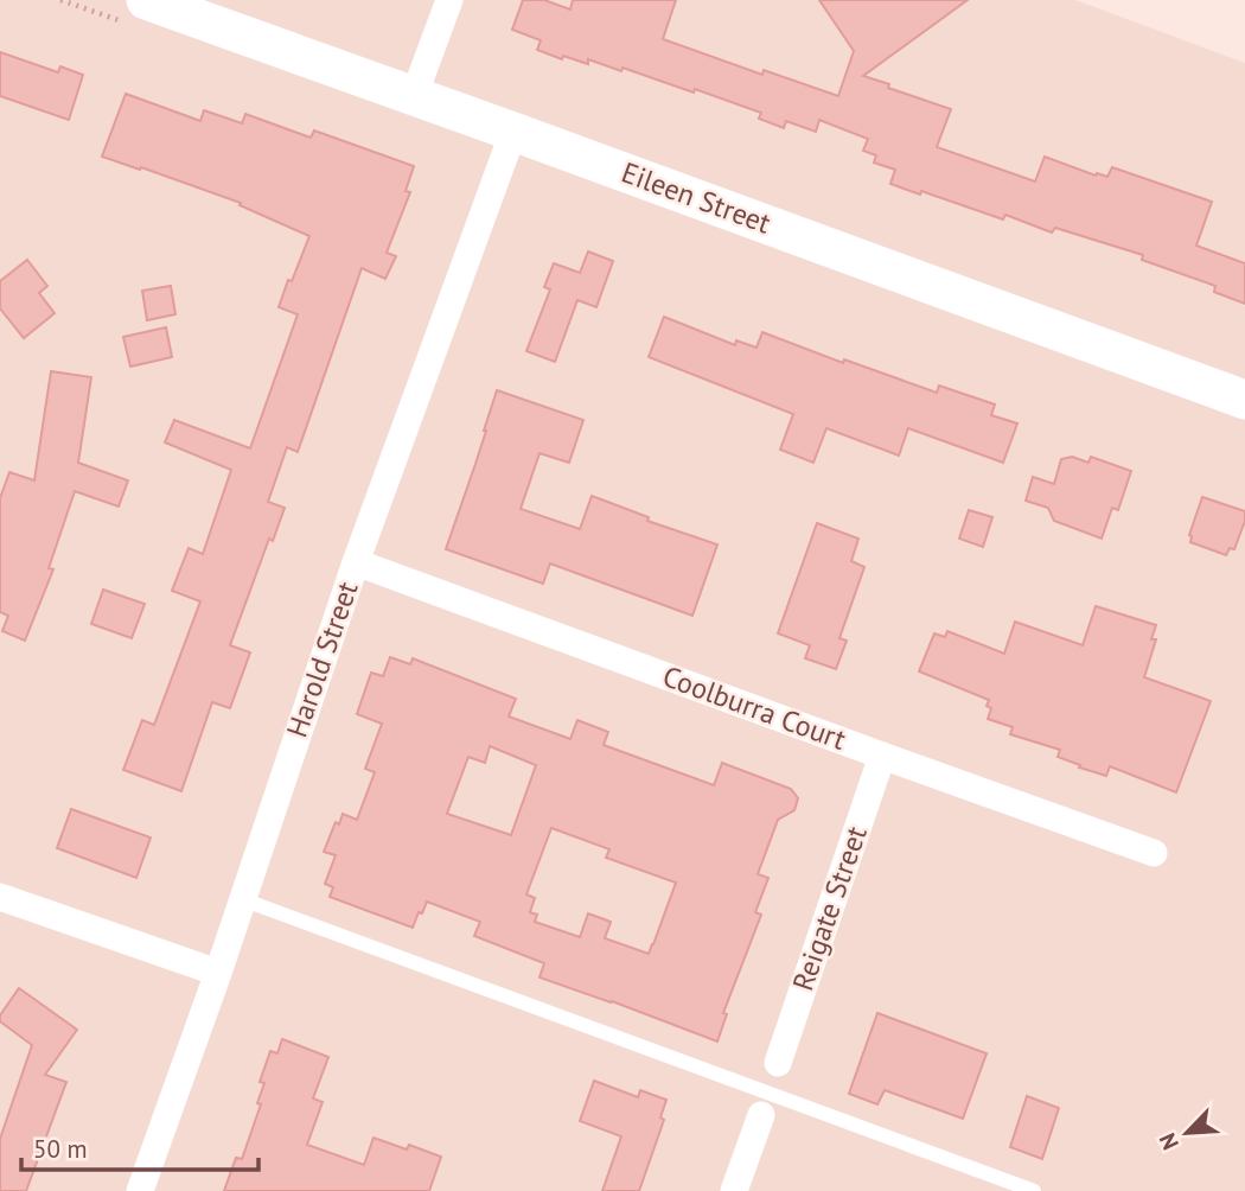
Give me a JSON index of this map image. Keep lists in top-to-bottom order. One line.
{"streets":{"street":["Eileen Street","Harold Street","Coolburra Court","Reigate Street"]},"crossings":[["Eileen Street","Harold Street"],["Harold Street","Coolburra Court"],["Coolburra Court","Reigate Street"]],"scale_bar":"50 m","north":"bottom left"}
